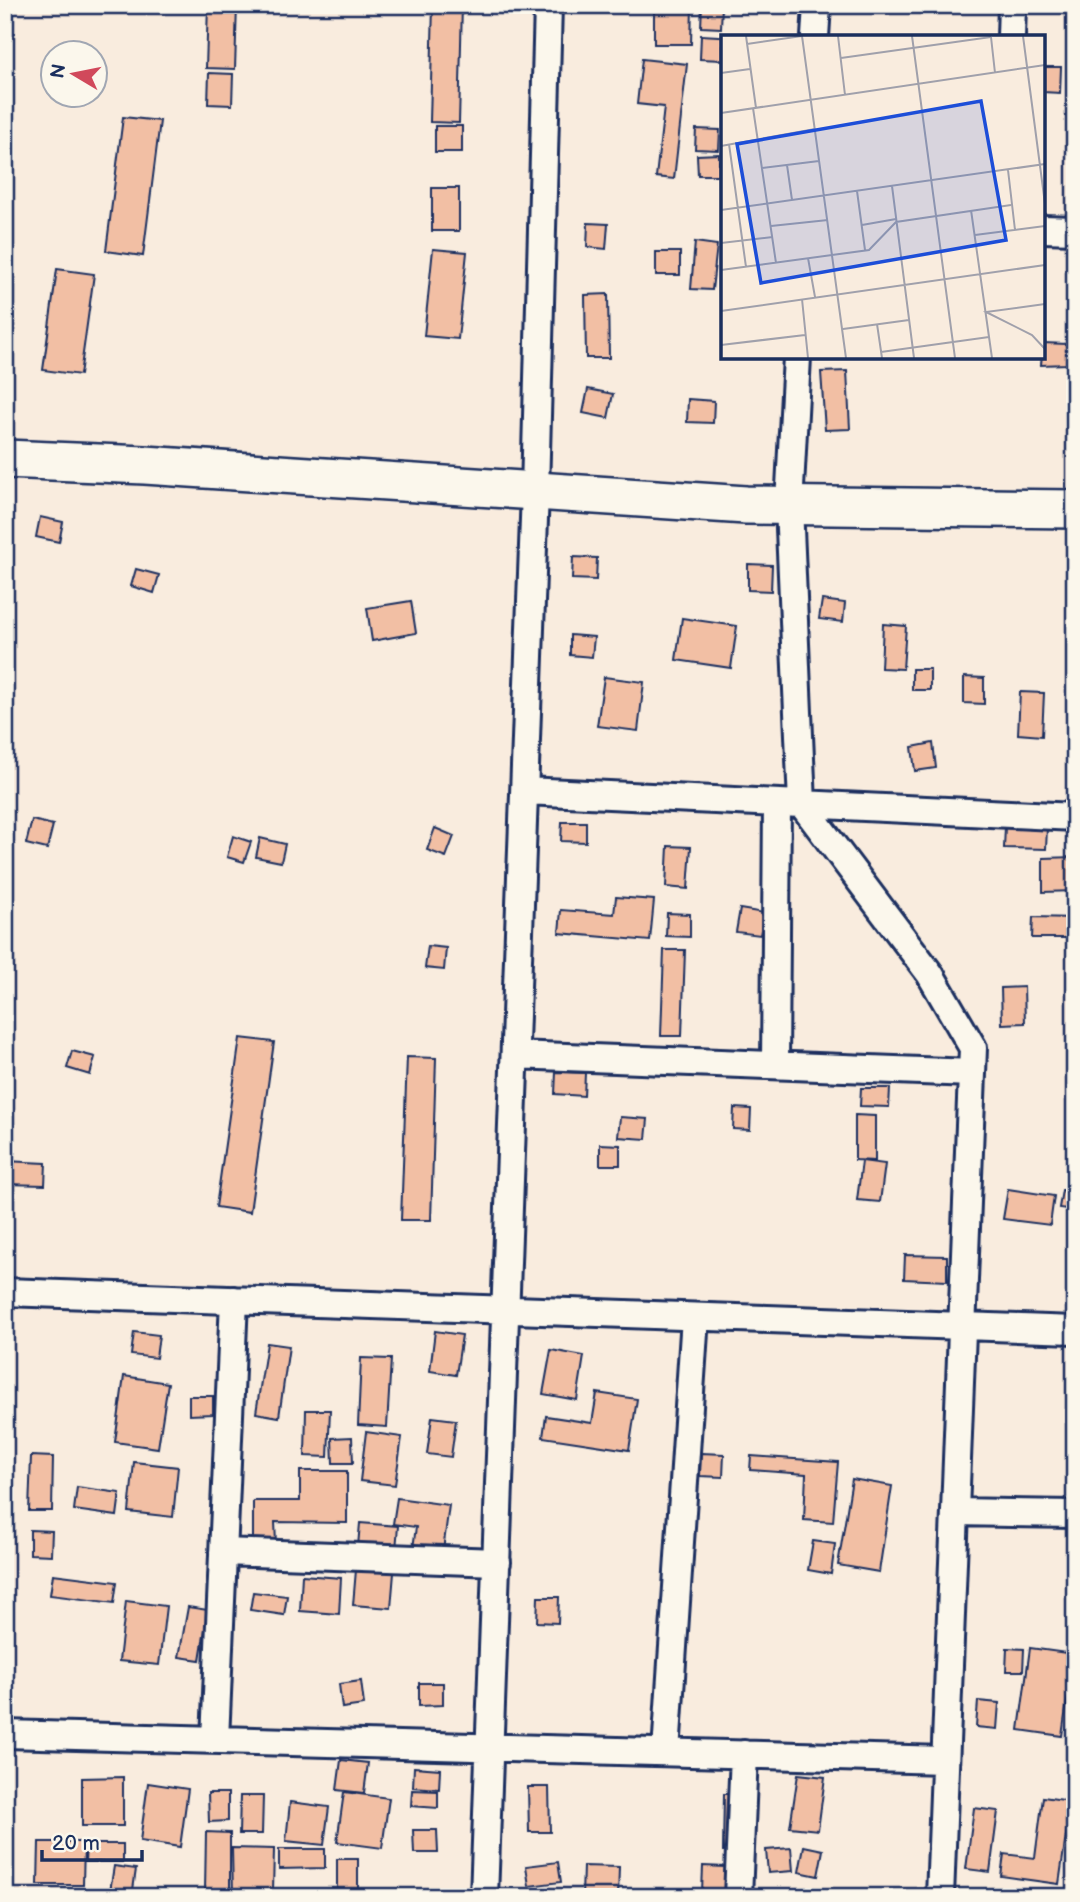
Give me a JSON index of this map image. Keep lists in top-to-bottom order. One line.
{"scale_bar":"20 m","north":"left"}
